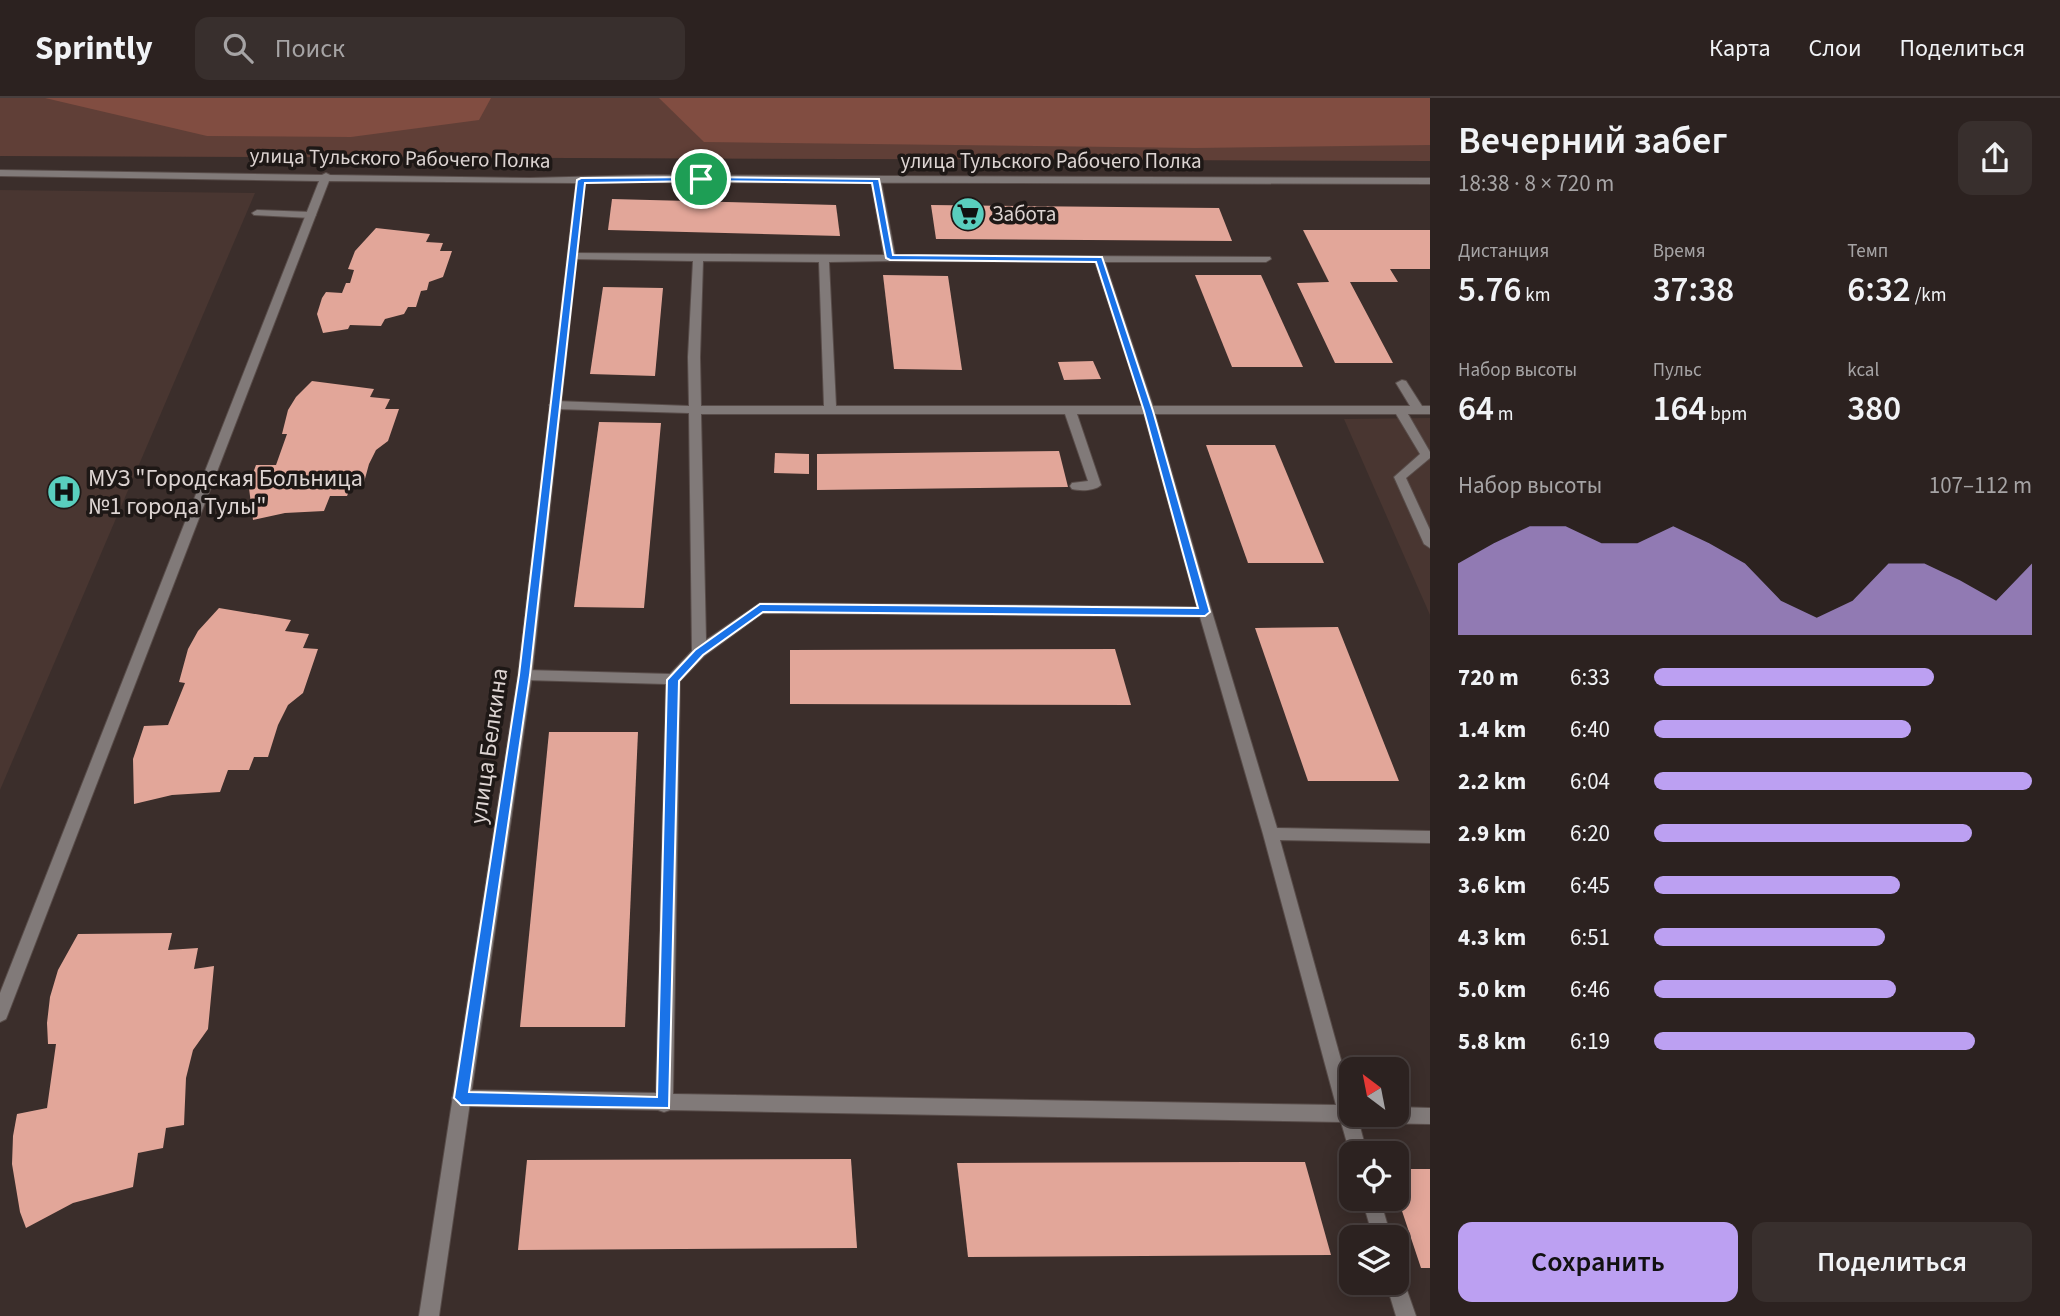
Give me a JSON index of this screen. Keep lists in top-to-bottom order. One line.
{"streets":{"street":["улица Тульского Рабочего Полка","улица Белкина"]},"crossings":[["улица Тульского Рабочего Полка","улица Белкина"]],"places":{"supermarket":["Забота"],"hospital":["МУЗ \"Городская Больница №1 города Тулы\""]},"north":"top left","page":{"header":"Sprintly","search":"Поиск","nav":["Карта","Слои","Поделиться"],"heading":["Вечерний забег","18:38 · 8 × 720 m"],"stats":[["Дистанция","5.76 km"],["Время","37:38"],["Темп","6:32 /km"],["Набор высоты","64 m"],["Пульс","164 bpm"],["kcal","380"]],"chart":["Набор высоты","107–112 m"],"list":[{"name":"720 m","note":"6:33"},{"name":"1.4 km","note":"6:40"},{"name":"2.2 km","note":"6:04"},{"name":"2.9 km","note":"6:20"},{"name":"3.6 km","note":"6:45"},{"name":"4.3 km","note":"6:51"},{"name":"5.0 km","note":"6:46"},{"name":"5.8 km","note":"6:19"}],"buttons":["Сохранить","Поделиться"]}}
